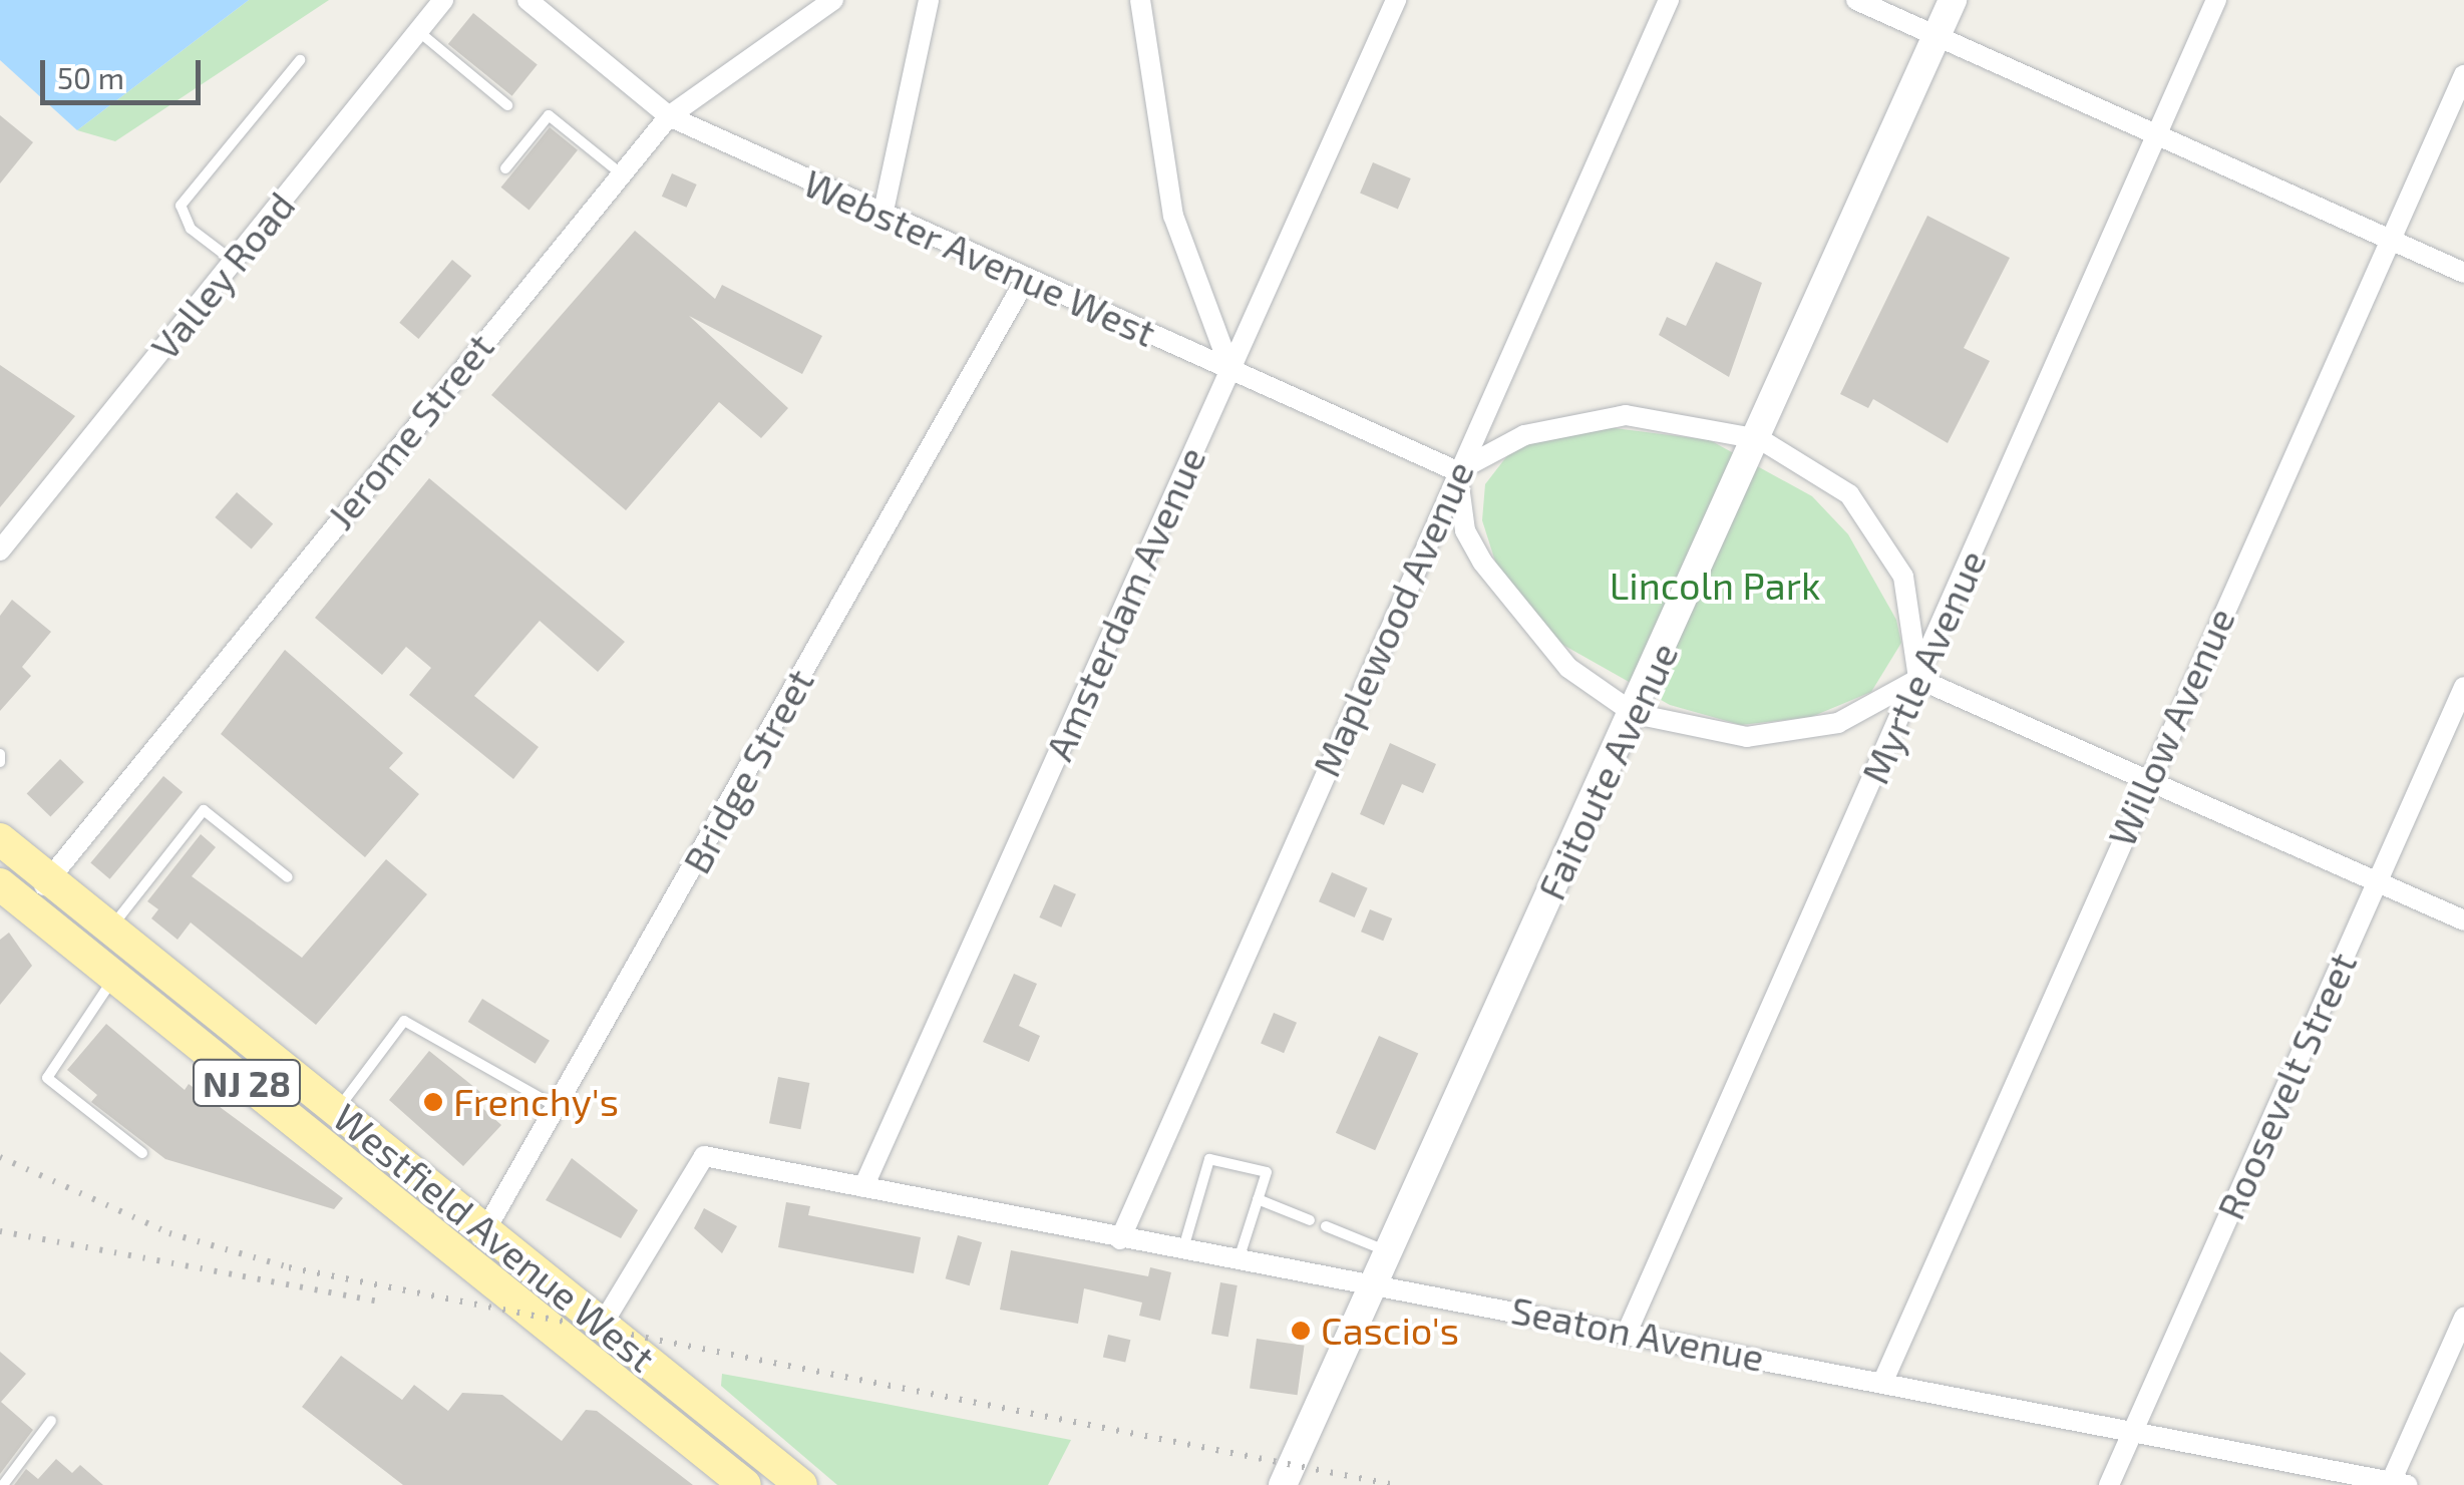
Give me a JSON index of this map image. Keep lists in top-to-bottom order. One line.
{"streets":{"main road":["NJ 28","Westfield Avenue West"],"street":["Webster Avenue West","Valley Road","Jerome Street","Amsterdam Avenue","Maplewood Avenue","Myrtle Avenue","Willow Avenue","Bridge Street","Faitoute Avenue","Roosevelt Street","Seaton Avenue"]},"crossings":[["Webster Avenue West","Jerome Street"],["Webster Avenue West","Amsterdam Avenue"],["Webster Avenue West","Maplewood Avenue"],["Webster Avenue West","Bridge Street"],["Jerome Street","Westfield Avenue West"],["Amsterdam Avenue","Seaton Avenue"],["Maplewood Avenue","Seaton Avenue"],["Myrtle Avenue","Seaton Avenue"],["Willow Avenue","Seaton Avenue"],["Bridge Street","Westfield Avenue West"],["Faitoute Avenue","Seaton Avenue"],["Roosevelt Street","Seaton Avenue"],["Westfield Avenue West","Seaton Avenue"]],"parks":["Lincoln Park"],"places":["Frenchy's","Cascio's"],"scale_bar":"50 m"}
